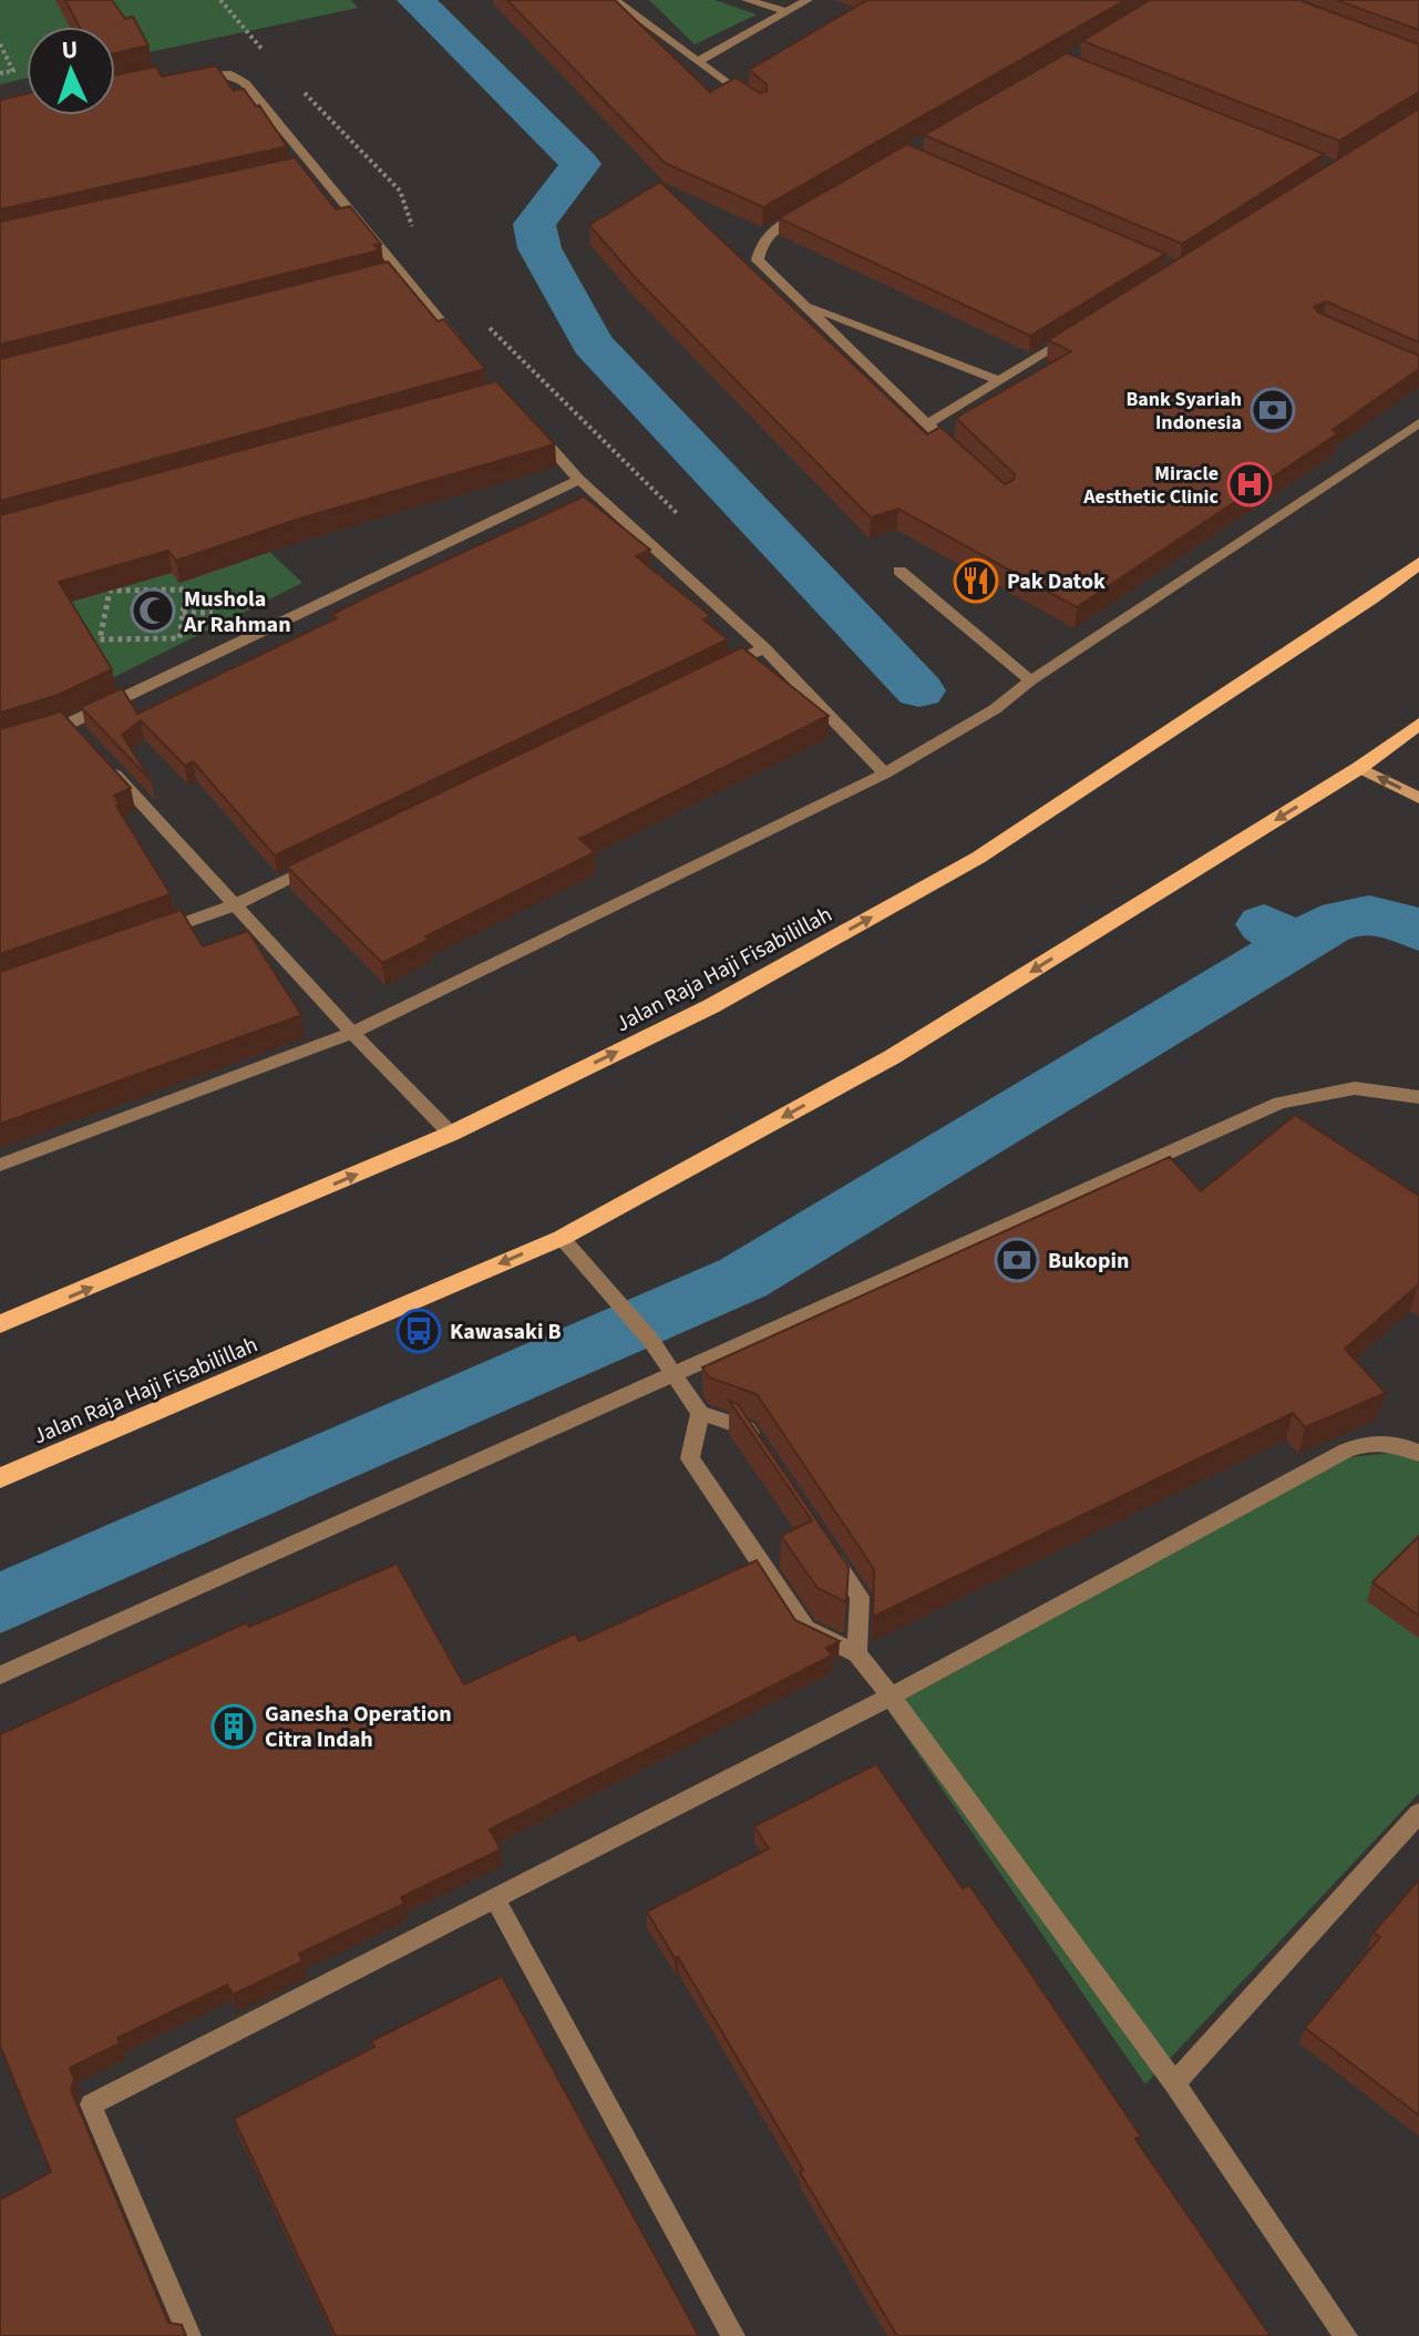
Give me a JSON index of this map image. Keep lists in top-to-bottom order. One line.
{"streets":{"main road":["Jalan Raja Haji Fisabilillah"]},"places":{"bank":["Bank Syariah Indonesia","Bukopin"],"hospital":["Miracle Aesthetic Clinic"],"restaurant":["Pak Datok"],"mosque":["Mushola Ar Rahman"],"bus stop":["Kawasaki B"],"building":["Ganesha Operation Citra Indah"]},"north":"top"}
